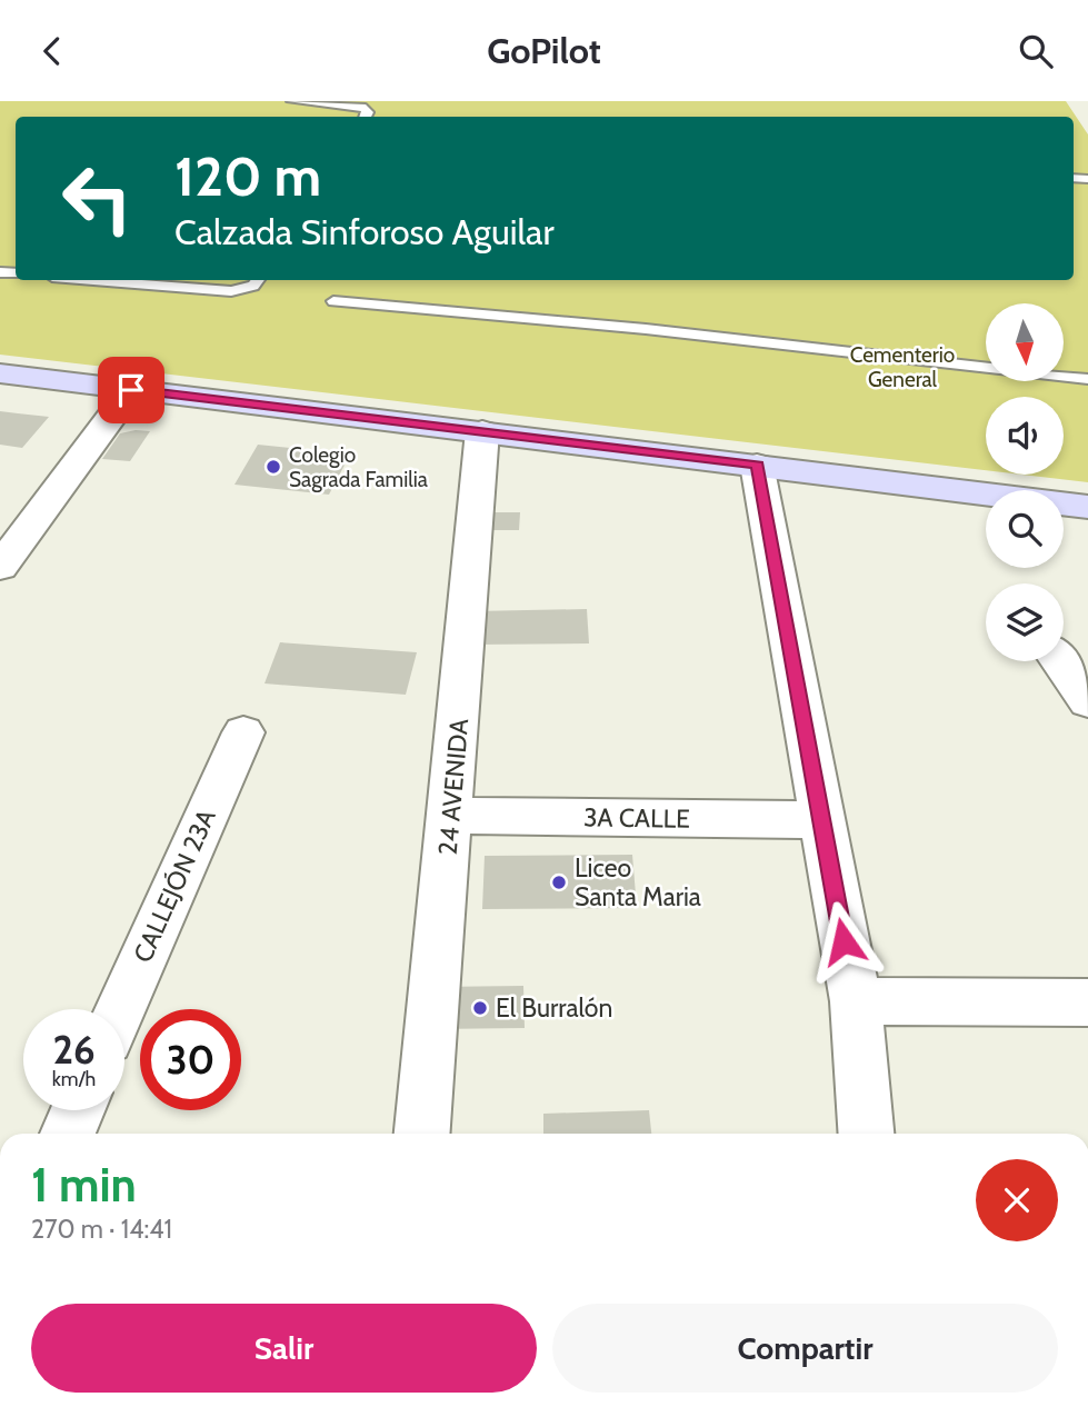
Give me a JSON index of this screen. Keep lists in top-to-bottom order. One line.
{"streets":{"street":["24 AVENIDA","3A CALLE","CALLEJÓN 23A"]},"crossings":[["24 AVENIDA","3A CALLE"]],"parks":["Cementerio General"],"places":["Colegio Sagrada Familia","Liceo Santa Maria","El Burralón"],"north":"bottom","page":{"header":"GoPilot","turn":["120 m","Calzada Sinforoso Aguilar"],"speed":"26 km/h","limit":"30","heading":["1 min","270 m · 14:41"],"buttons":["Salir","Compartir"]}}
